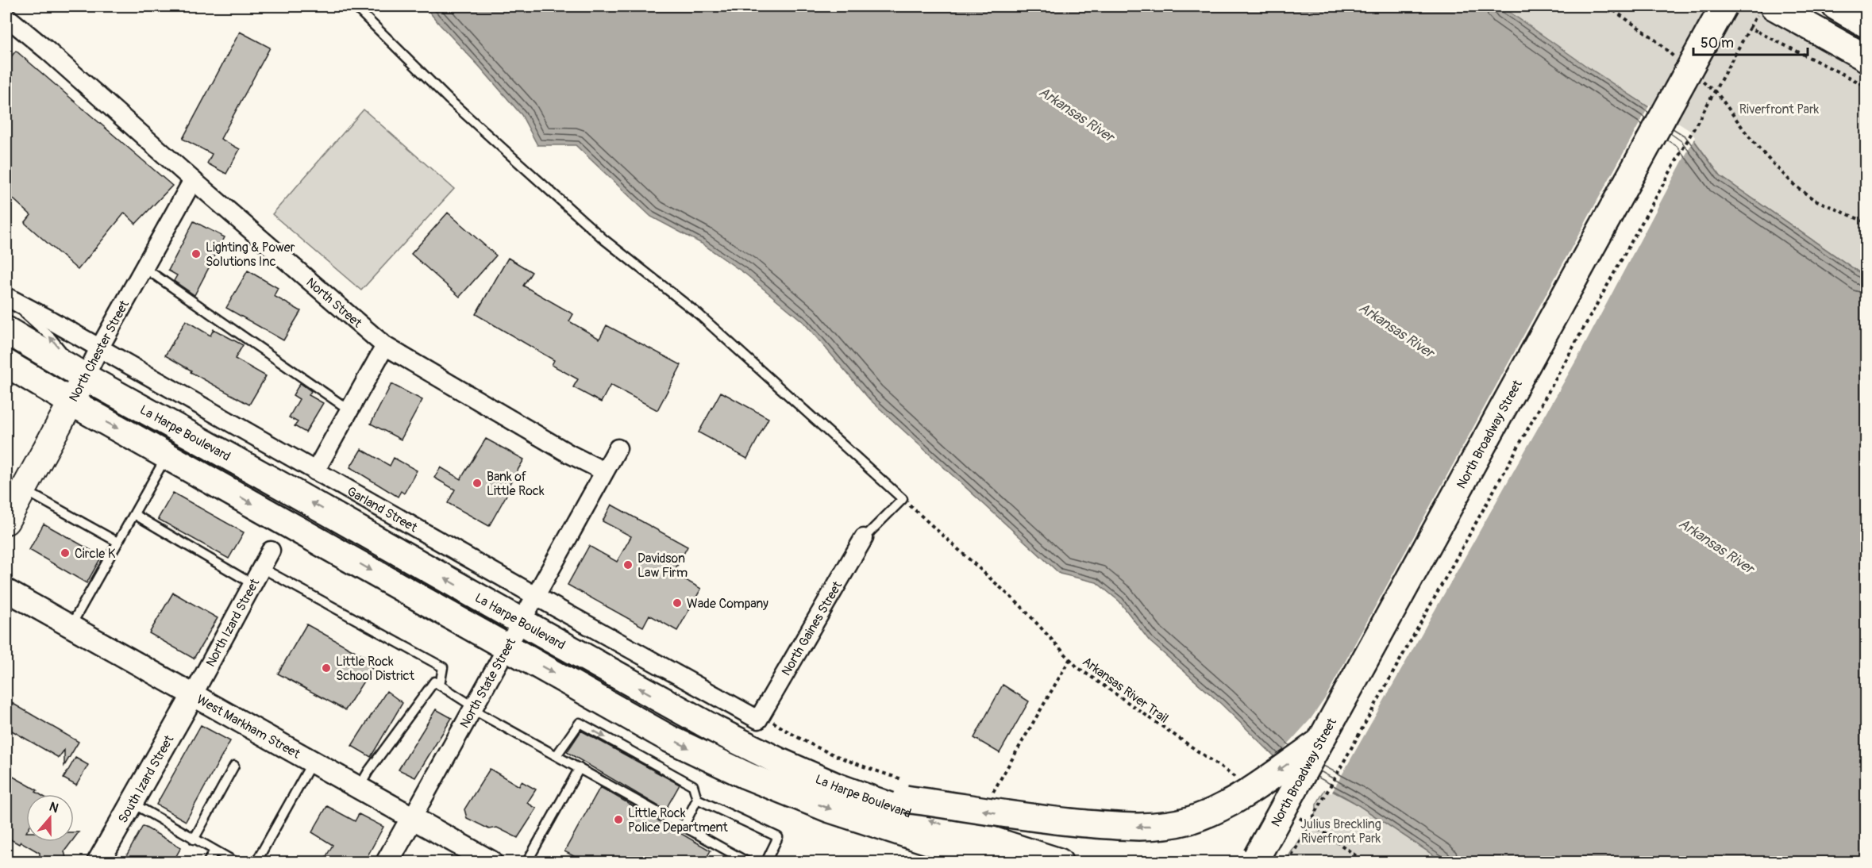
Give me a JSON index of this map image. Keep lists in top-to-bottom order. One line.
{"streets":{"main road":["North Chester Street","La Harpe Boulevard","North Broadway Street"],"street":["North Street","Garland Street","North Izard Street","North Gaines Street","North State Street","West Markham Street","South Izard Street"],"path":["Arkansas River Trail"]},"crossings":[["North Street","North Chester Street"],["North Street","North State Street"],["North Chester Street","La Harpe Boulevard"],["North Chester Street","Garland Street"],["La Harpe Boulevard","Garland Street"],["La Harpe Boulevard","North State Street"],["Garland Street","North Gaines Street"],["Garland Street","North State Street"],["North Izard Street","West Markham Street"],["North Izard Street","South Izard Street"],["North State Street","West Markham Street"],["West Markham Street","South Izard Street"]],"water":["Arkansas River"],"parks":["Riverfront Park","Julius Breckling Riverfront Park"],"places":["Lighting & Power Solutions Inc","Bank of Little Rock","Circle K","Davidson Law Firm","Wade Company","Little Rock School District","Little Rock Police Department"],"scale_bar":"50 m","north":"top"}
